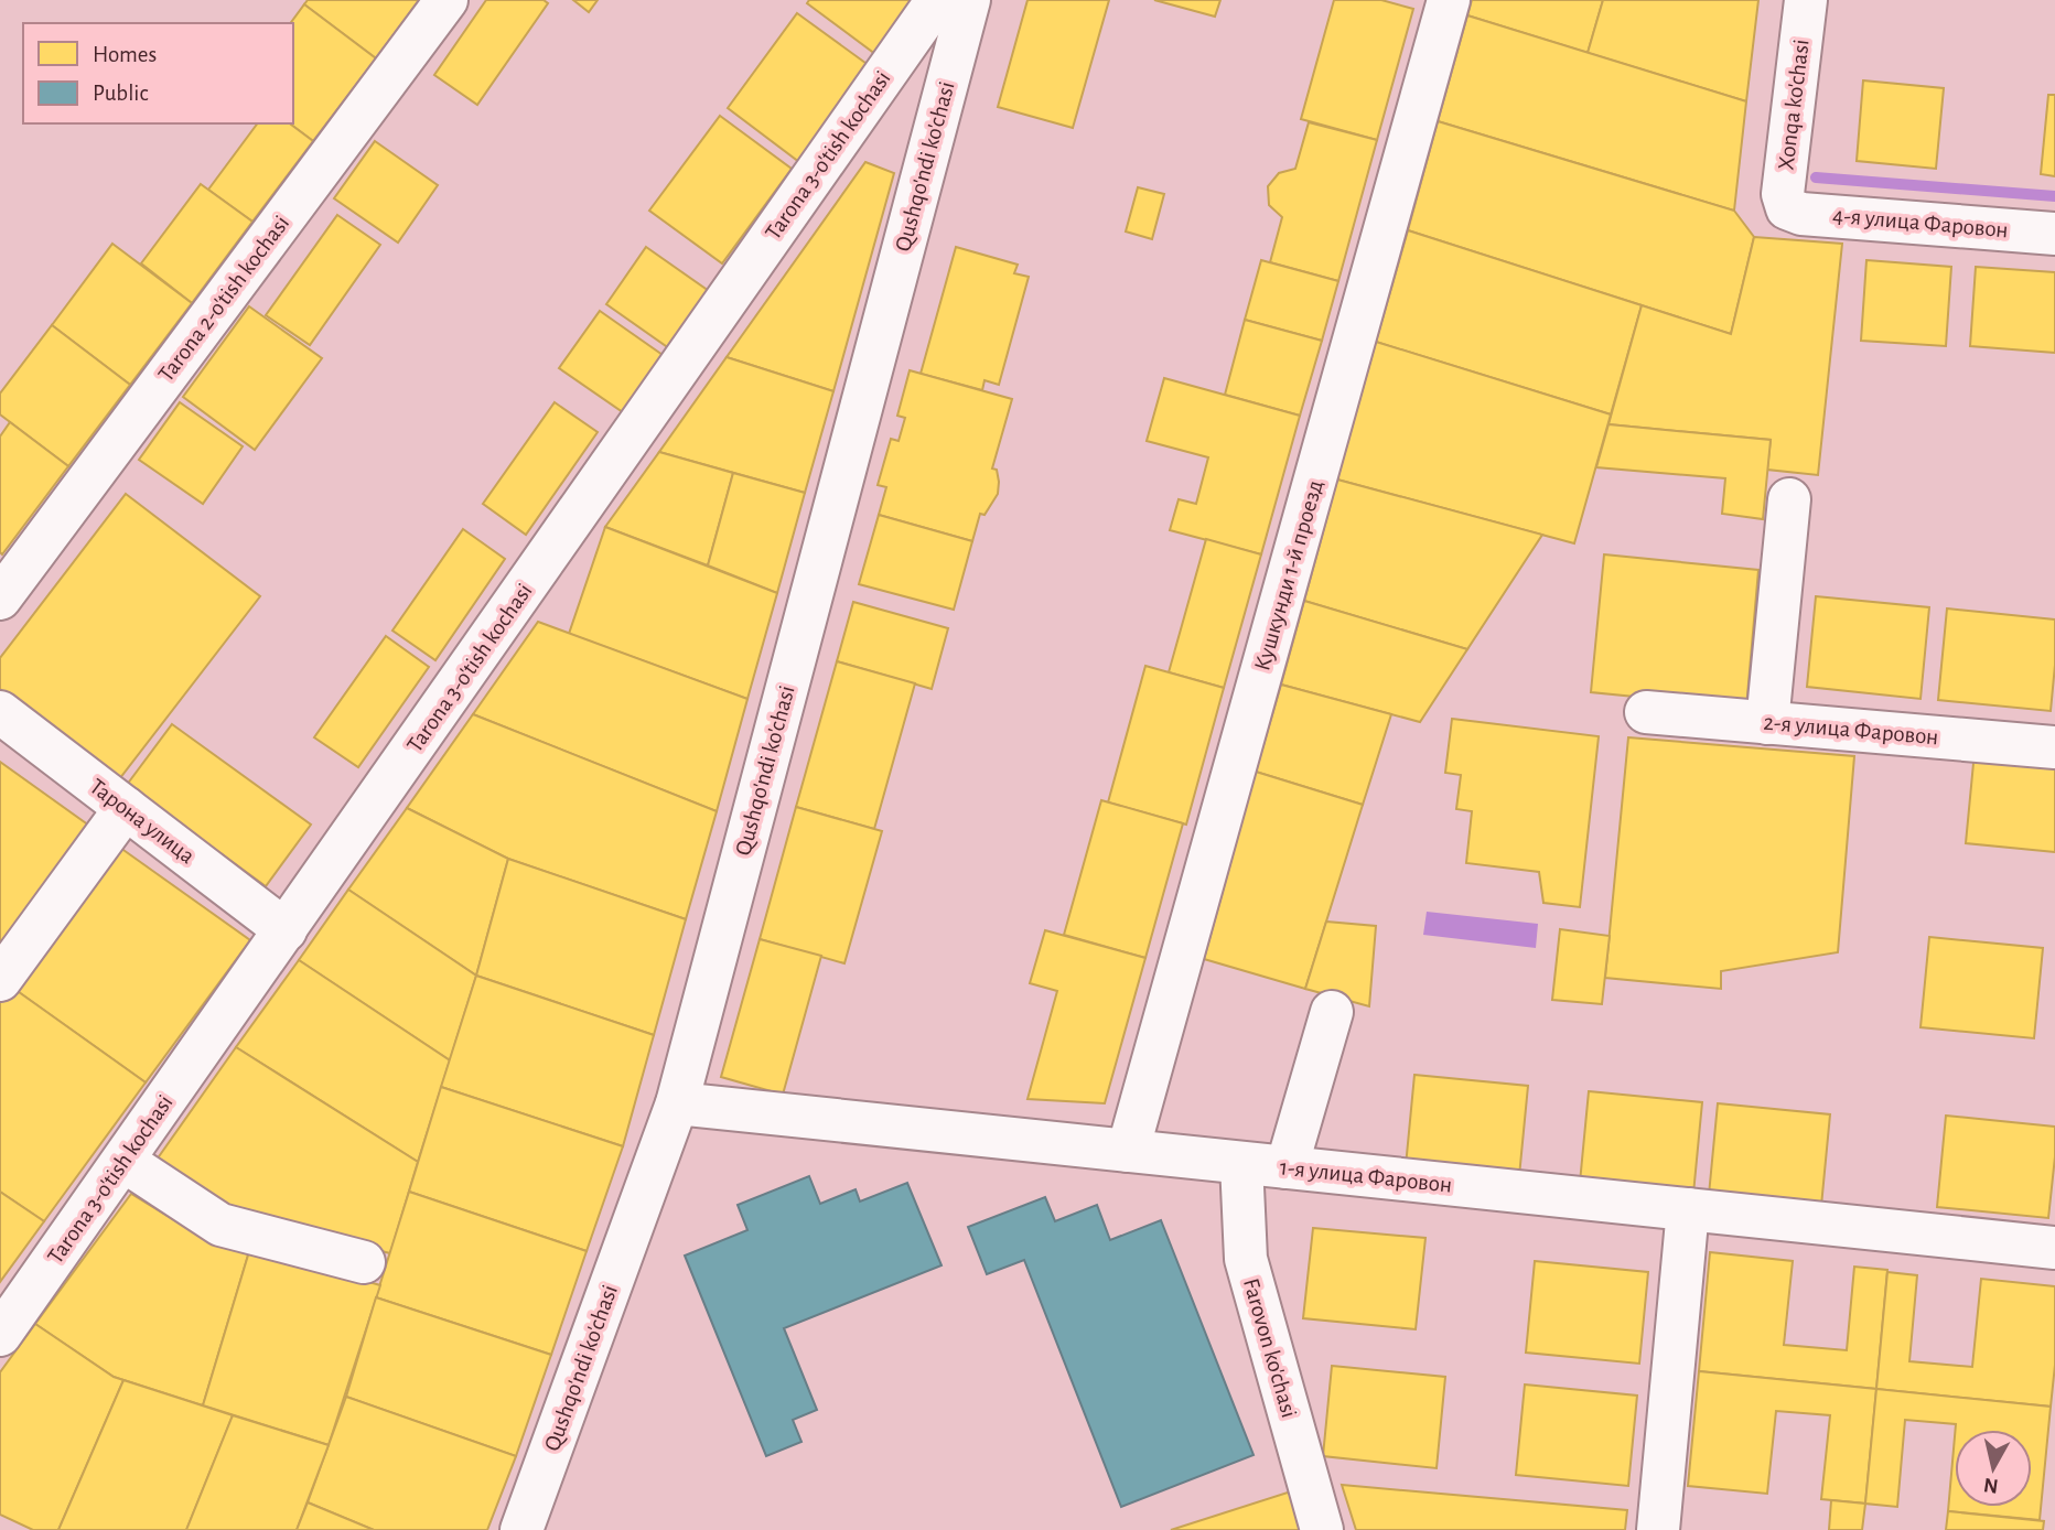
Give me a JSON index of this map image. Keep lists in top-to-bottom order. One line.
{"streets":{"street":["Xonqa ko'chasi","Tarona 3-o'tish kochasi","Qushqo'ndi ko'chasi","4-я улица Фаровон","Tarona 2-o'tish kochasi","Кушкунди 1-й проезд","2-я улица Фаровон","Тарона улица","1-я улица Фаровон","Farovon ko'chasi"]},"crossings":[["Xonqa ko'chasi","4-я улица Фаровон"],["Tarona 3-o'tish kochasi","Тарона улица"],["Qushqo'ndi ko'chasi","1-я улица Фаровон"],["Кушкунди 1-й проезд","1-я улица Фаровон"],["1-я улица Фаровон","Farovon ko'chasi"]],"legend":["Homes","Public"],"north":"bottom"}
